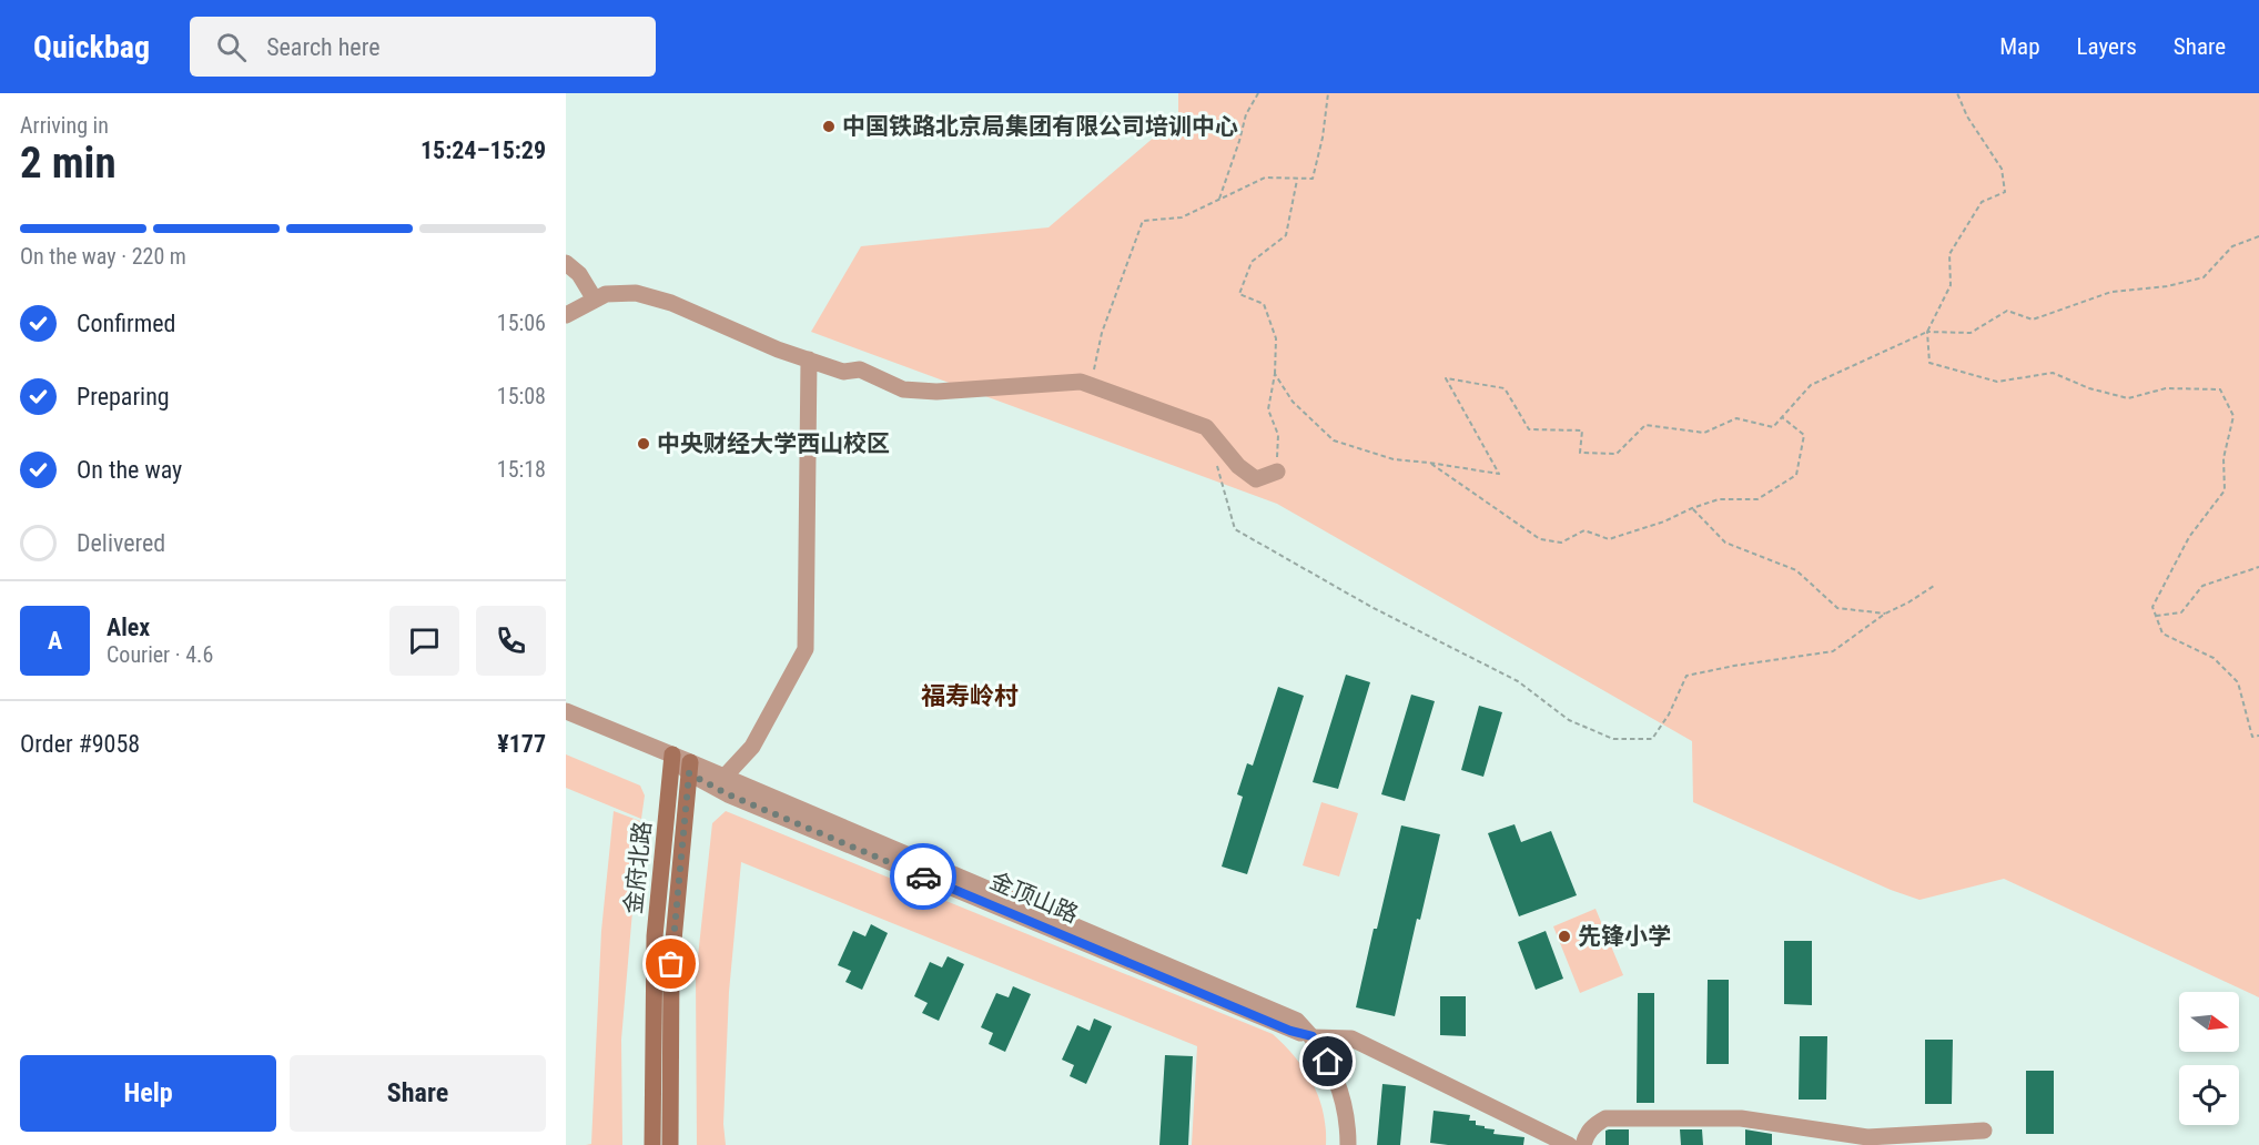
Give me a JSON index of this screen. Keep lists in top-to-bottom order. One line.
{"streets":{"main road":["金府北路"],"street":["金顶山路"]},"crossings":[["金府北路","金顶山路"]],"districts":["福寿岭村"],"places":["中国铁路北京局集团有限公司培训中心","中央财经大学西山校区","先锋小学"],"north":"right","page":{"header":"Quickbag","search":"Search here","nav":["Map","Layers","Share"],"heading":["2 min","Arriving in","15:24–15:29"],"panel":["Alex","Courier · 4.6","Order #9058","¥177"],"bar":"On the way · 220 m","list":[["Confirmed","15:06"],["Preparing","15:08"],["On the way","15:18"],"Delivered"],"round":"A","buttons":["Help","Share"]}}
